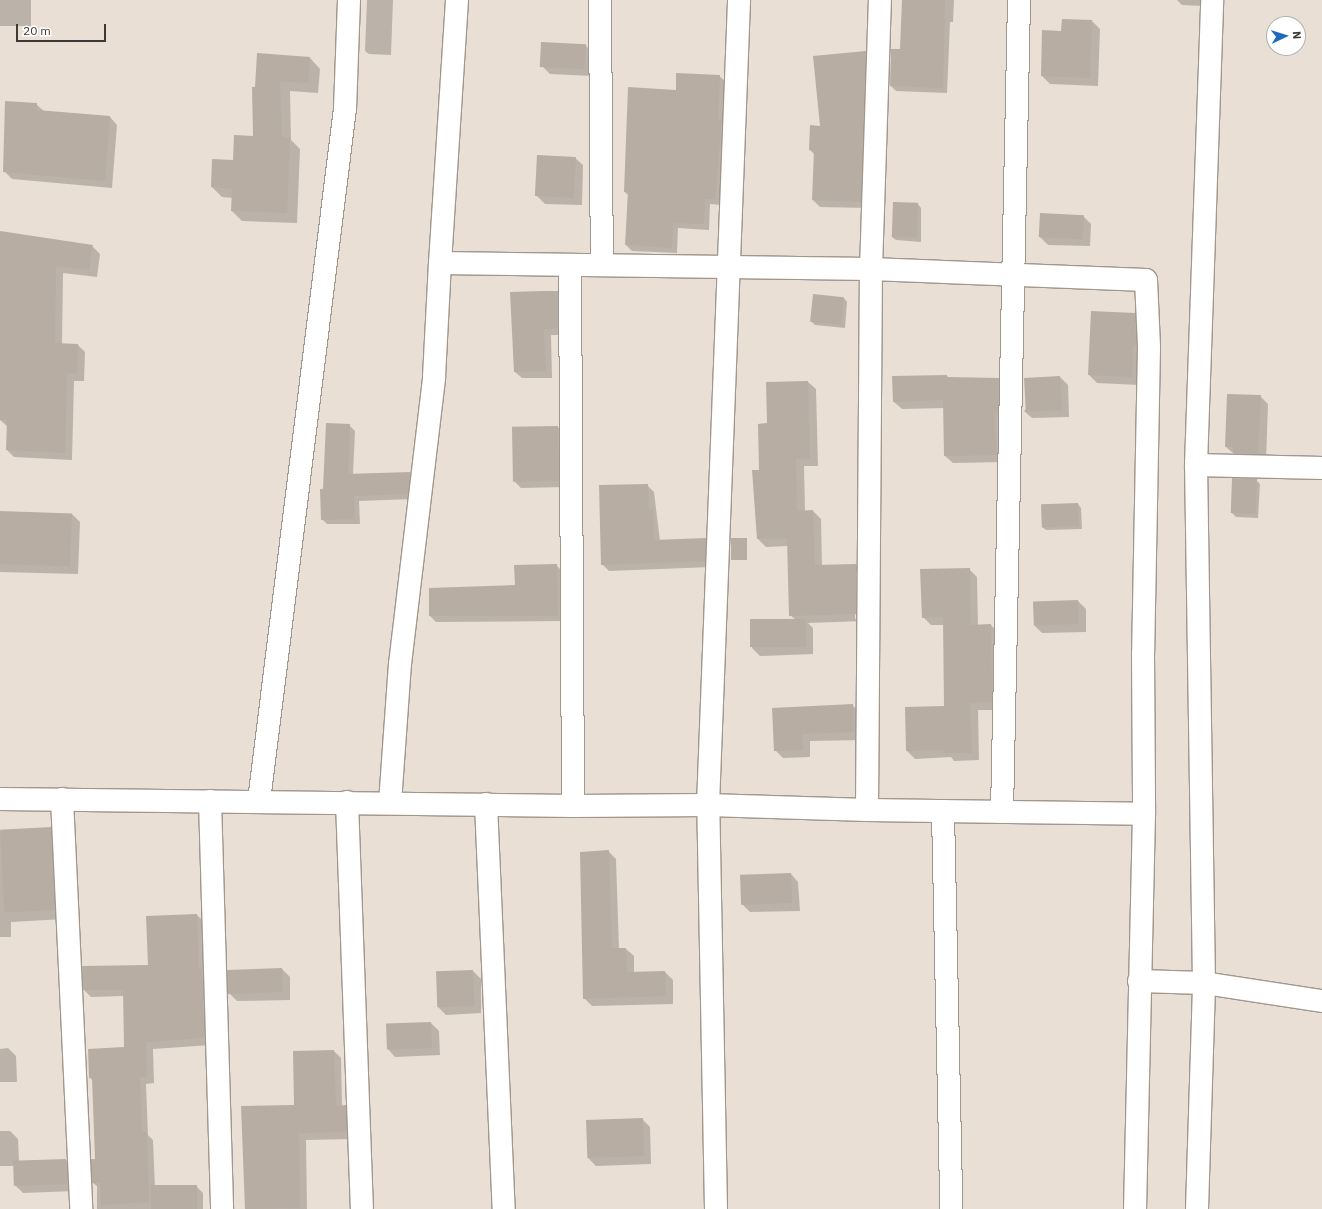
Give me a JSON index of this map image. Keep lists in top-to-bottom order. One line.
{"scale_bar":"20 m","north":"right"}
